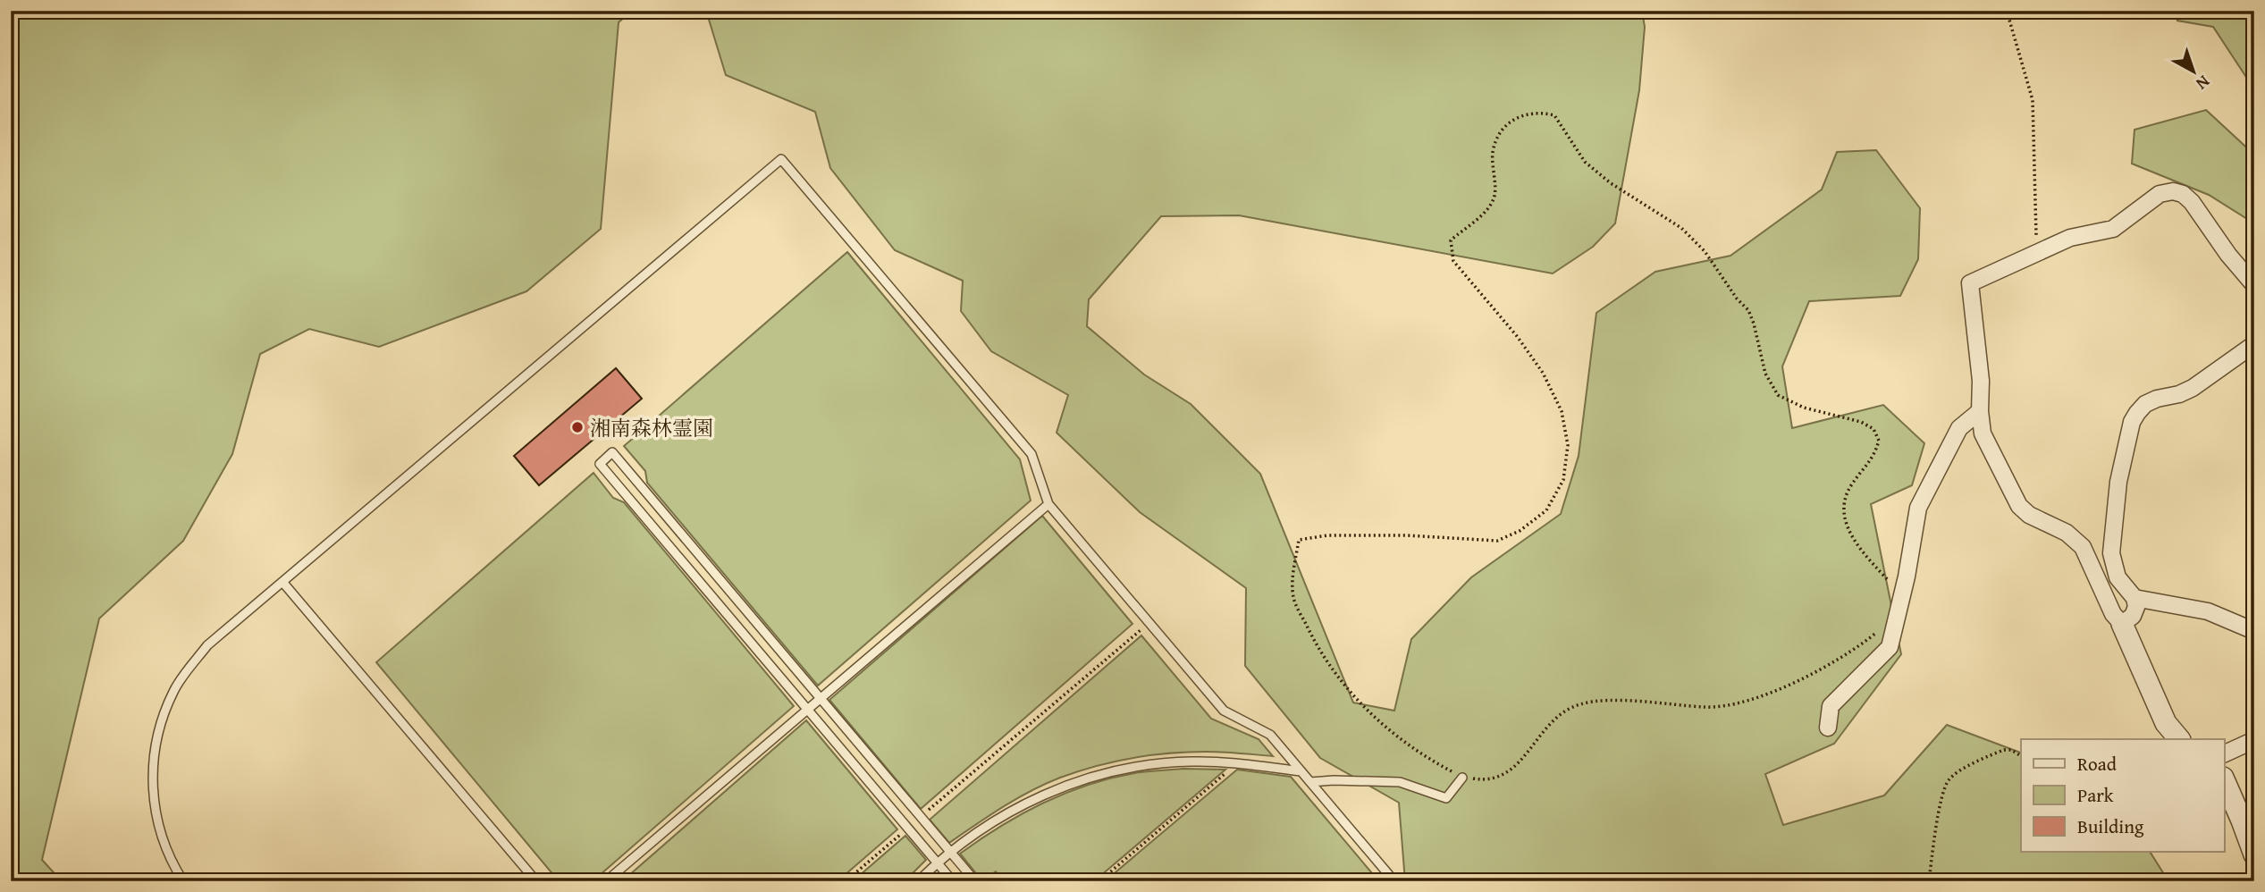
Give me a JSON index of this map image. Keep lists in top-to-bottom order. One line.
{"places":["湘南森林霊園"],"legend":["Road","Park","Building"],"north":"bottom right"}
